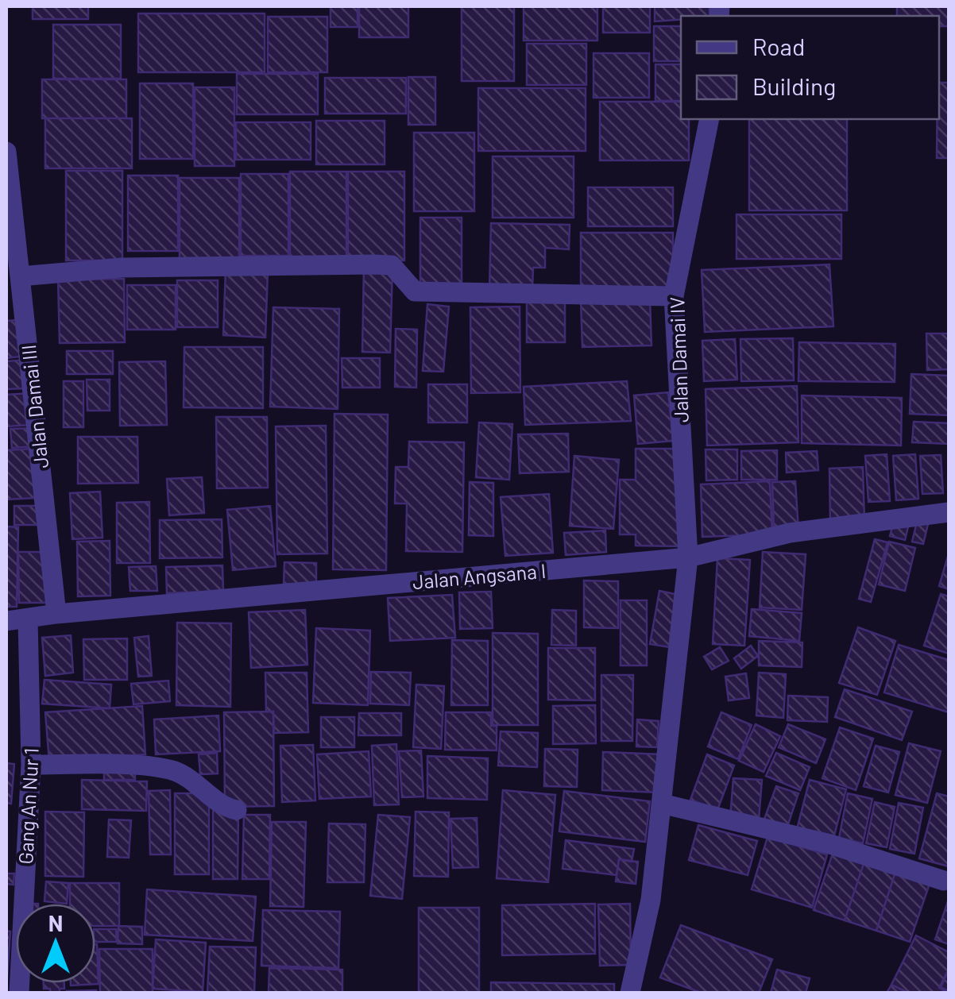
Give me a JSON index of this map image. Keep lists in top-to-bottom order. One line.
{"streets":{"street":["Jalan Damai IV","Jalan Damai III","Jalan Angsana I","Gang An Nur 1"]},"crossings":[["Jalan Damai IV","Jalan Angsana I"],["Jalan Damai III","Jalan Angsana I"],["Jalan Angsana I","Gang An Nur 1"]],"legend":["Road","Building"],"north":"top"}
